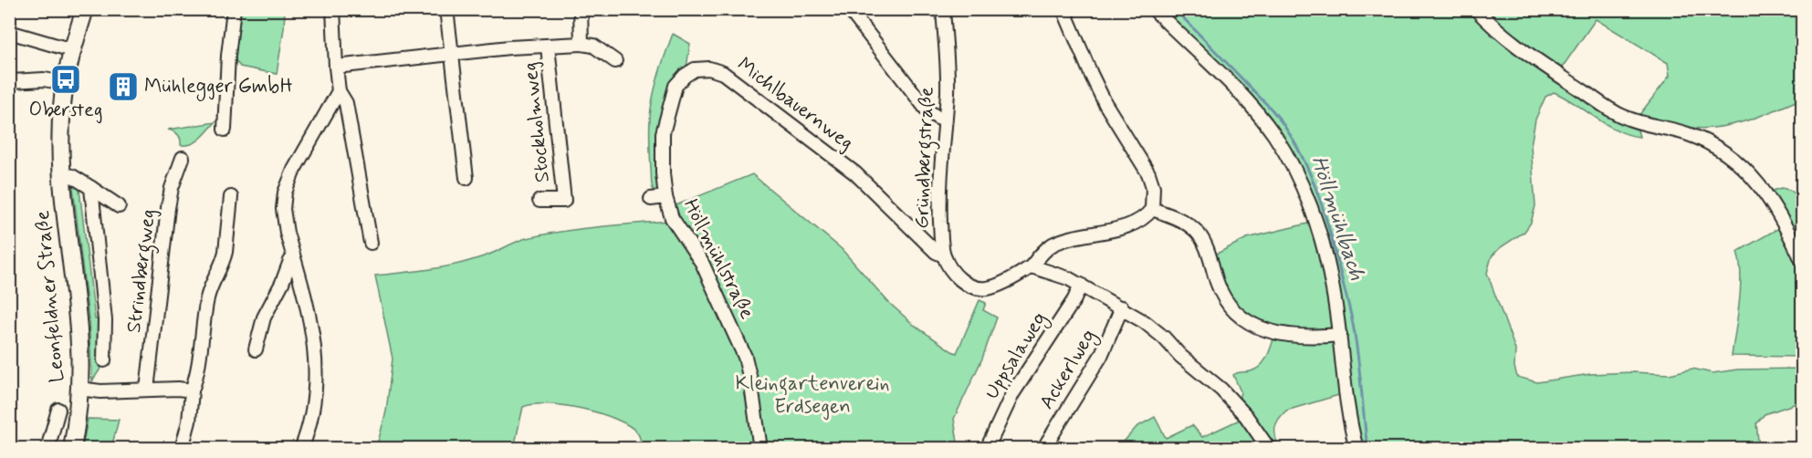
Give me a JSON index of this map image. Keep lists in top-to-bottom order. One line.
{"streets":{"main road":["Leonfeldner Straße"],"street":["Michlbauernweg","Stockholmweg","Gründbergstraße","Höllmühlstraße","Strindbergweg","Uppsalaweg","Ackerlweg"]},"crossings":[["Michlbauernweg","Gründbergstraße"],["Michlbauernweg","Höllmühlstraße"]],"water":["Höllmühlbach"],"parks":["Kleingartenverein Erdsegen"],"places":{"bus stop":["Obersteg"],"building":["Mühlegger GmbH"]}}
